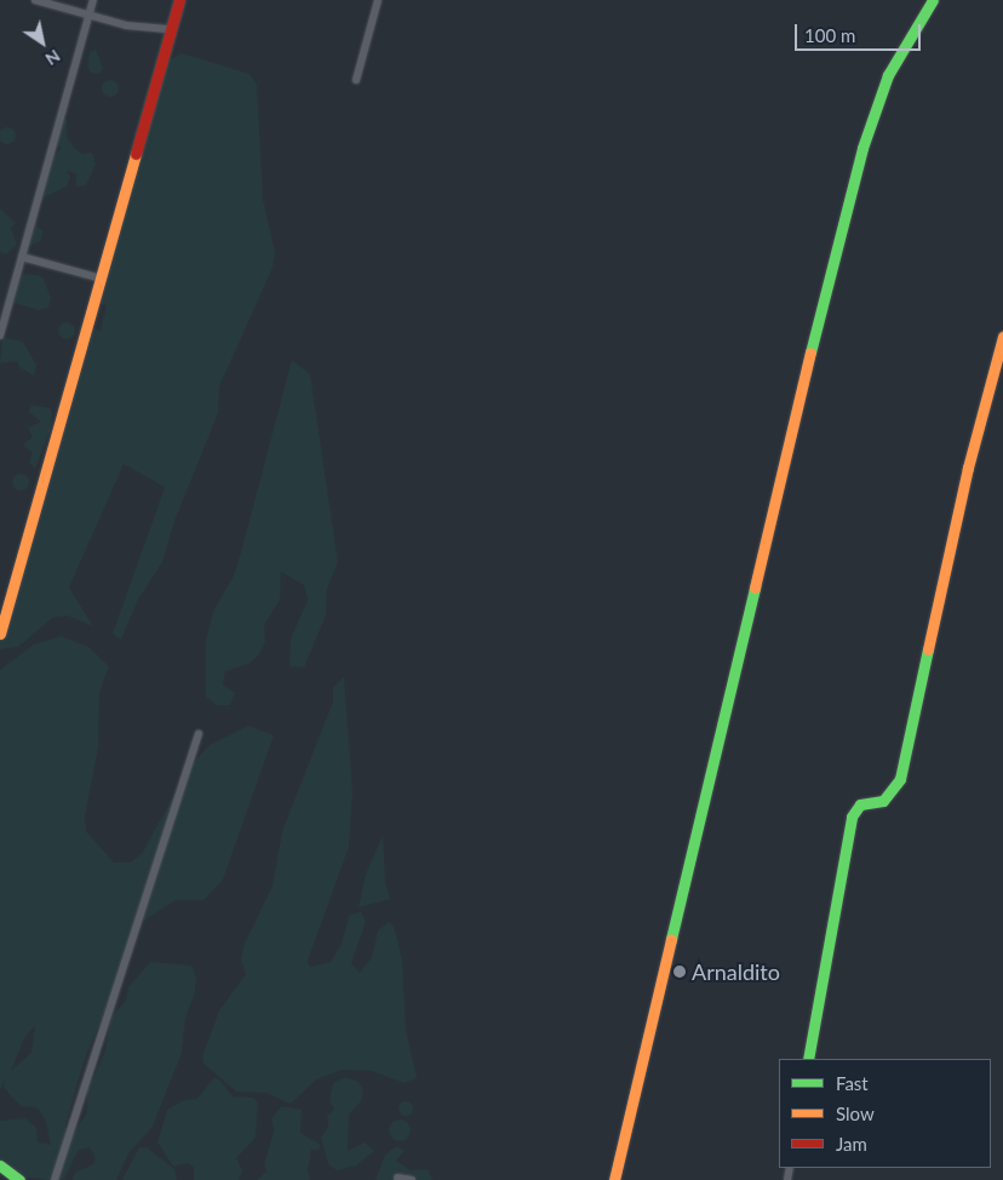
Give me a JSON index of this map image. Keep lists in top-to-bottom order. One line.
{"places":["Arnaldito"],"legend":["Fast","Slow","Jam"],"scale_bar":"100 m","north":"bottom right"}
